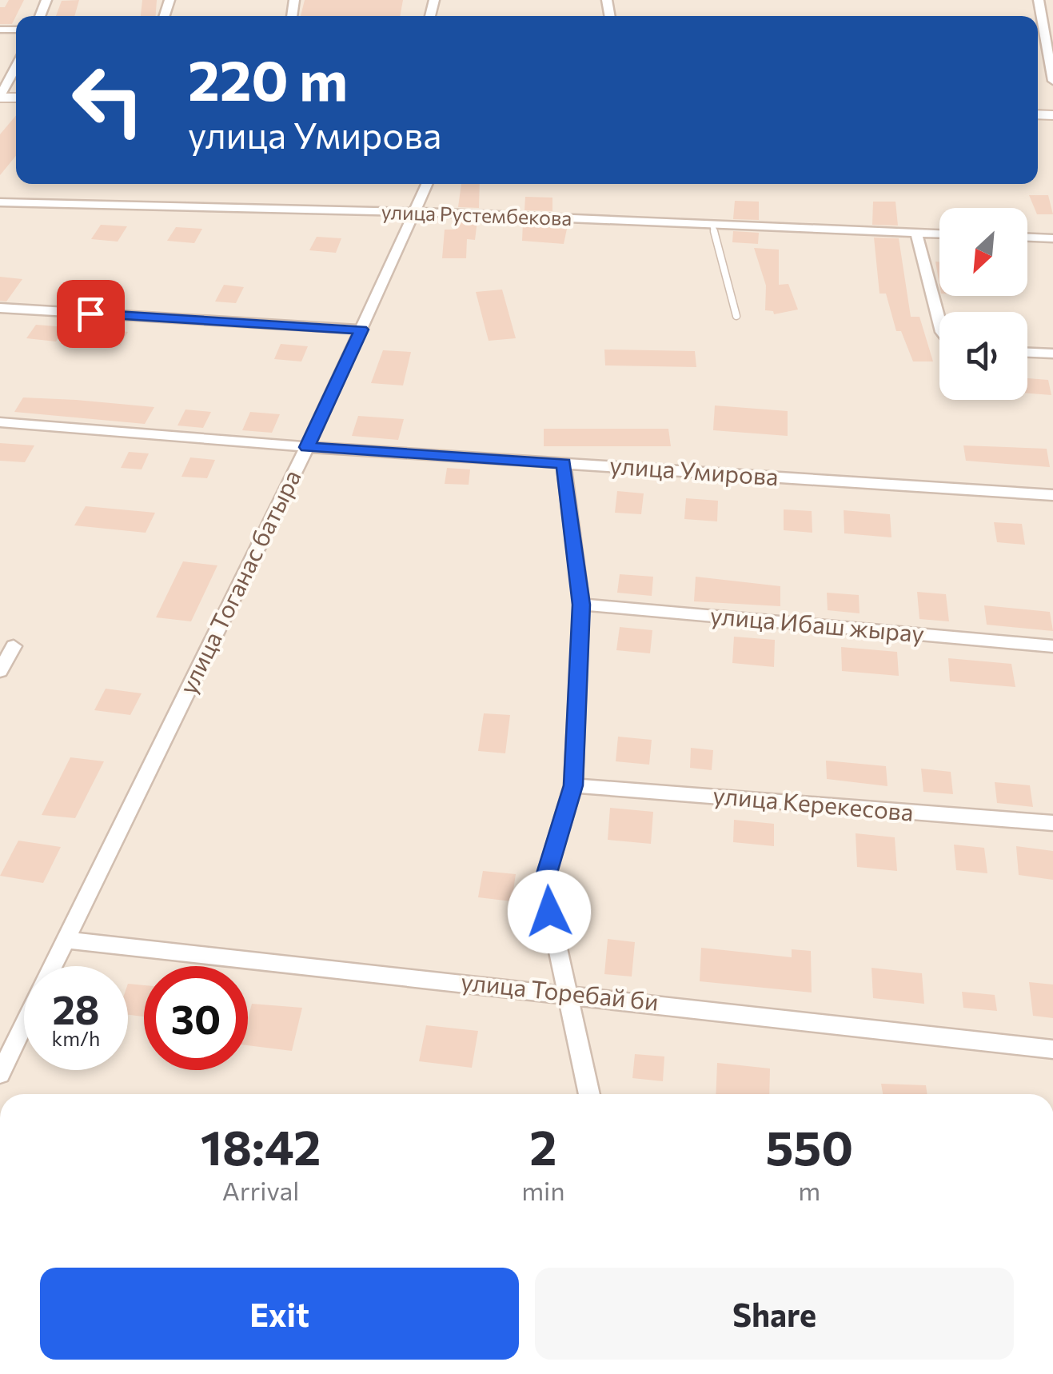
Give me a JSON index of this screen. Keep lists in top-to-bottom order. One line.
{"streets":{"street":["улица Рустембекова","улица Умирова","улица Тоганас батыра","улица Ибаш жырау","улица Керекесова","улица Торебай би"]},"crossings":[["улица Рустембекова","улица Тоганас батыра"],["улица Умирова","улица Тоганас батыра"],["улица Тоганас батыра","улица Торебай би"]],"north":"bottom left","page":{"turn":["220 m","улица Умирова"],"speed":"28 km/h","limit":"30","eta":["18:42","Arrival","2","min","550","m"],"buttons":["Exit","Share"]}}
